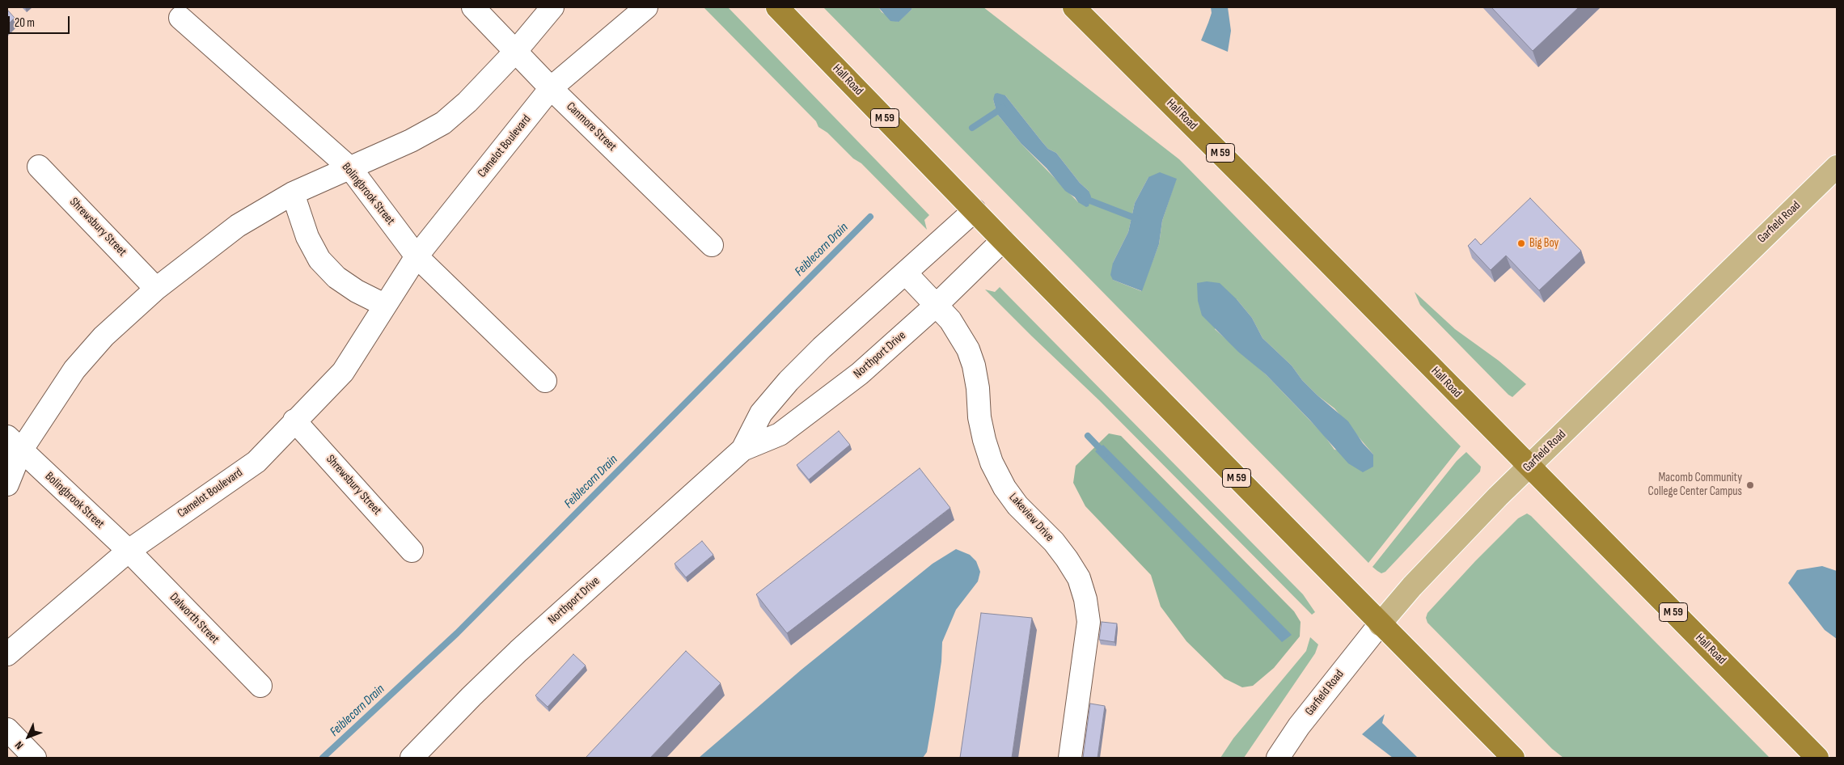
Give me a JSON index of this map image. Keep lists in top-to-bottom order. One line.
{"streets":{"highway":["Hall Road","M 59"],"main road":["Garfield Road"],"street":["Canmore Street","Camelot Boulevard","Bolingbrook Street","Shrewsbury Street","Northport Drive","Lakeview Drive","Dalworth Street"]},"crossings":[["Hall Road","Garfield Road"],["Hall Road","Northport Drive"],["Canmore Street","Camelot Boulevard"],["Camelot Boulevard","Bolingbrook Street"],["Camelot Boulevard","Shrewsbury Street"],["Camelot Boulevard","Dalworth Street"],["Bolingbrook Street","Dalworth Street"],["Northport Drive","Lakeview Drive"]],"water":["Feiblecorn Drain"],"places":["Big Boy","Macomb Community College Center Campus"],"scale_bar":"20 m","north":"bottom left"}
